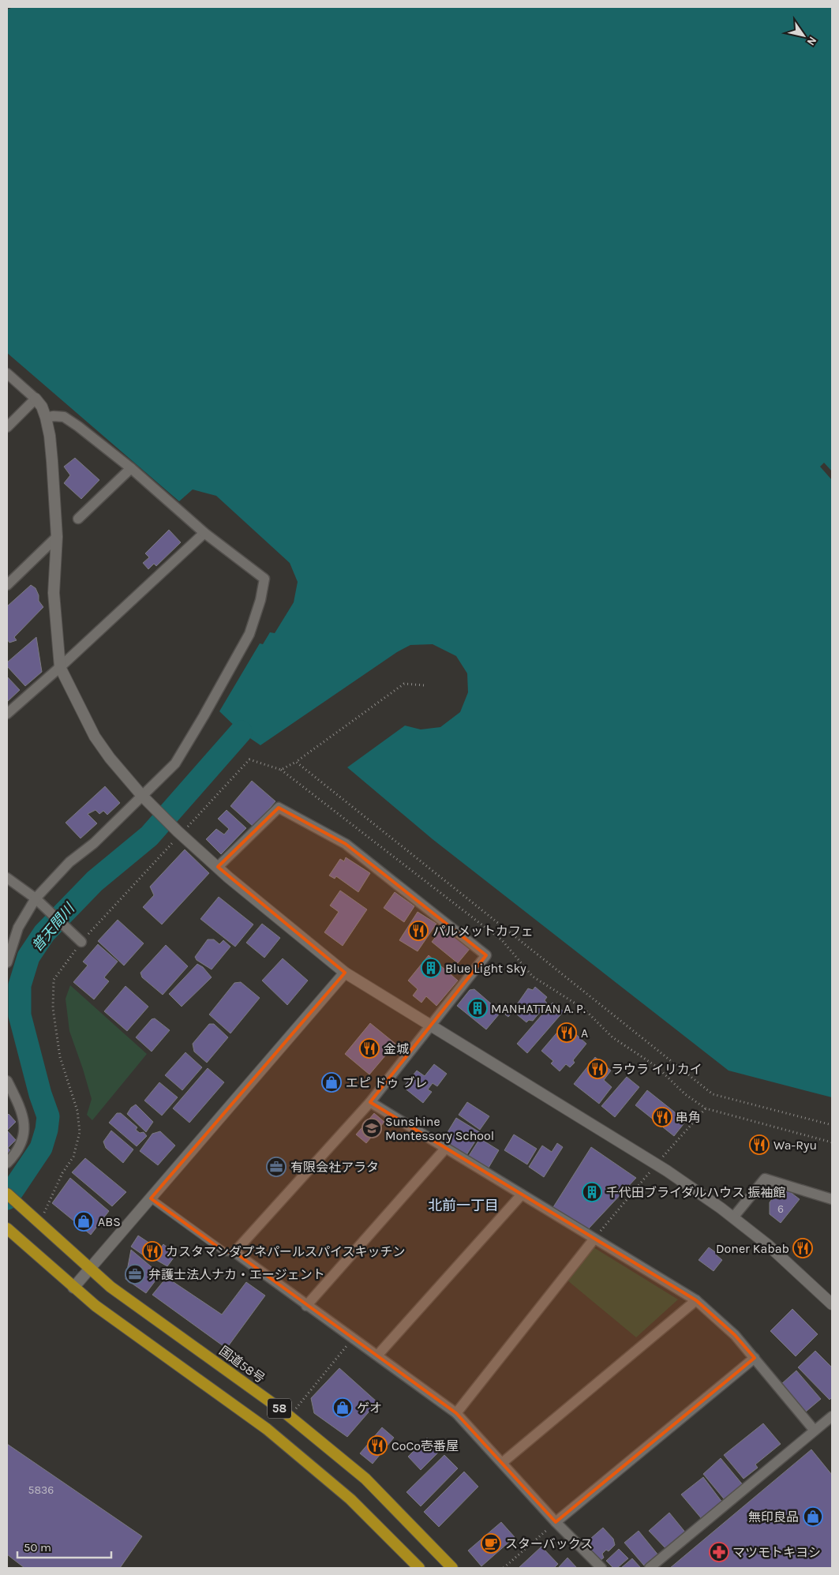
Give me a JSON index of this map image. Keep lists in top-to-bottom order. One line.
{"streets":{"highway":["国道58号","58"]},"districts":["北前一丁目"],"water":["普天間川"],"places":{"restaurant":["パルメットカフェ","A","金城","ラウラ イリカイ","串角","Wa-Ryu","Doner Kabab","カスタマンダプネパールスパイスキッチン","CoCo壱番屋"],"building":["Blue Light Sky","MANHATTAN A. P.","千代田ブライダルハウス 振袖館"],"shop":["エピ ドゥ ブレ","ABS","ゲオ","無印良品"],"school or university":["Sunshine Montessory School"],"office":["有限会社アラタ","弁護士法人ナカ・エージェント"],"cafe":["スターバックス"],"pharmacy":["マツモトキヨシ"]},"house_numbers":["6","5836"],"scale_bar":"50 m","north":"bottom right"}
